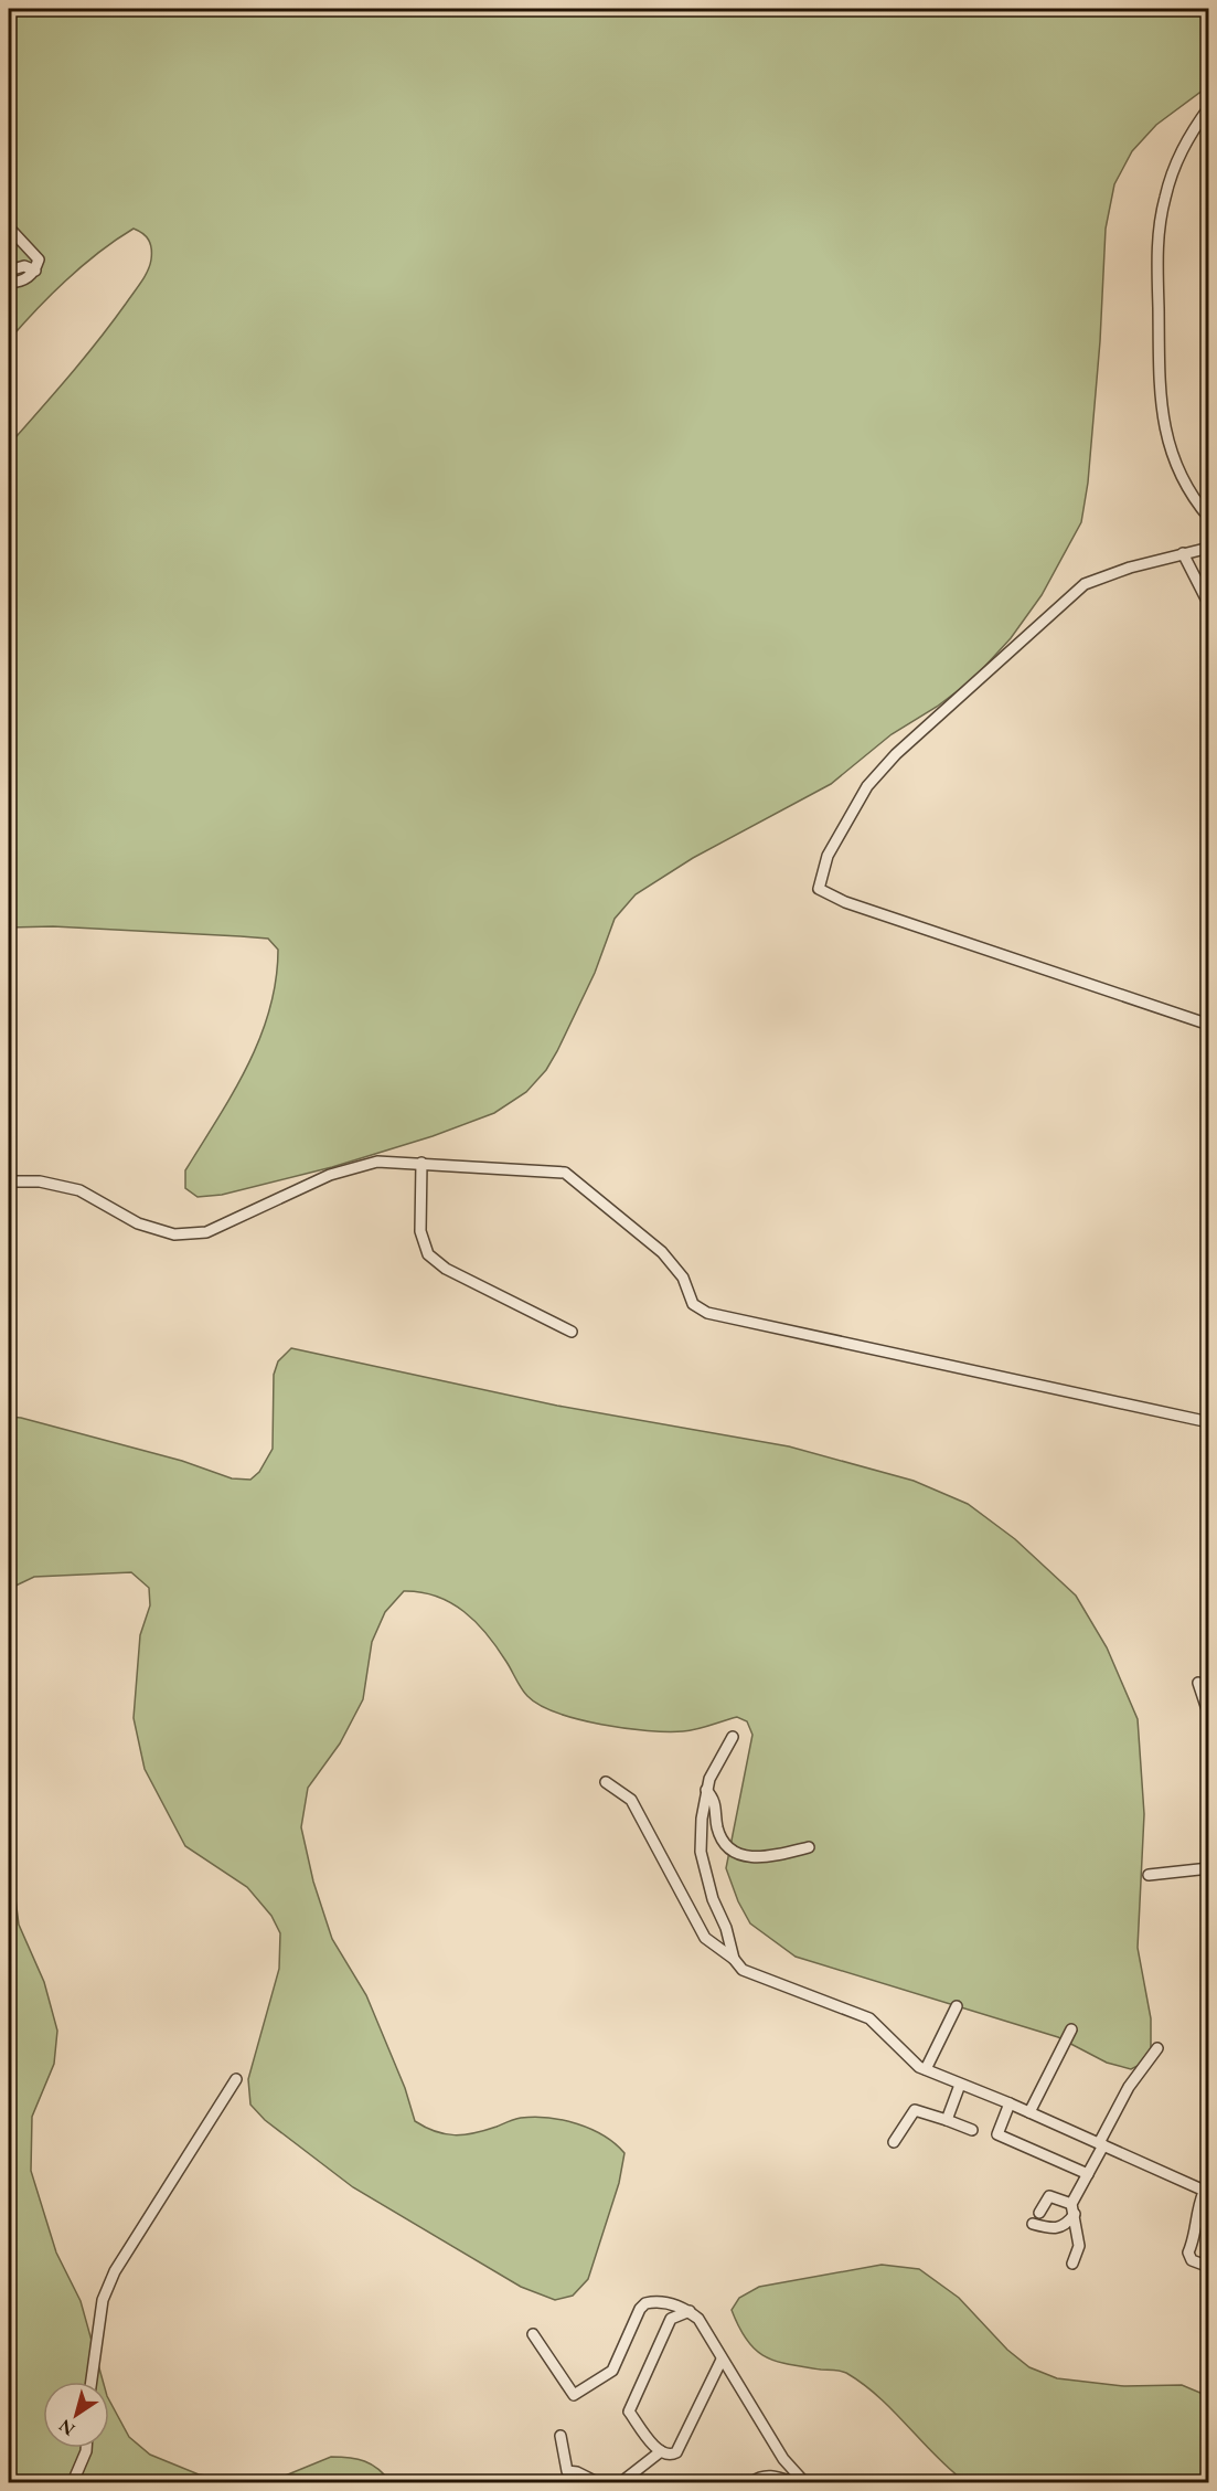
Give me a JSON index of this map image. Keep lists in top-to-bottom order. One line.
{"north":"bottom left"}
